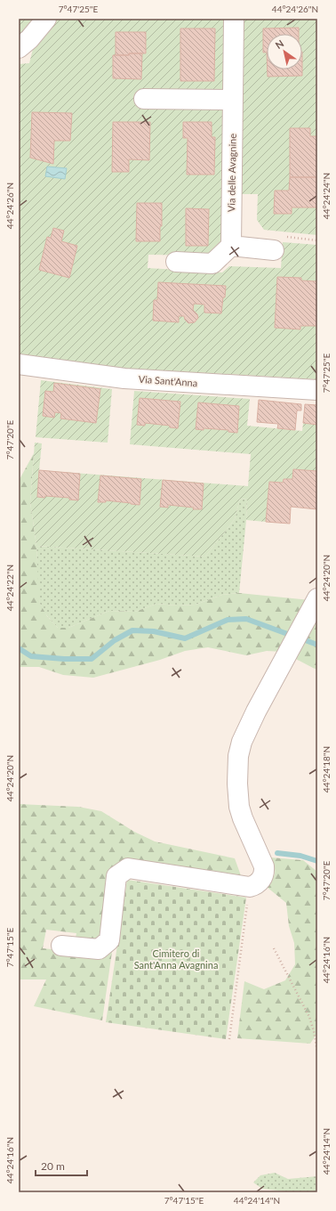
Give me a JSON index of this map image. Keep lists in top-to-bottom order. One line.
{"streets":{"street":["Via delle Avagnine","Via Sant'Anna"]},"parks":["Cimitero di Sant'Anna Avagnina"],"scale_bar":"20 m","north":"top left","coordinates":["7°47'25\"E","44°24'26\"N","44°24'24\"N","7°47'20\"E","44°24'20\"N","44°24'22\"N","44°24'18\"N","7°47'15\"E","44°24'16\"N","44°24'14\"N"]}
